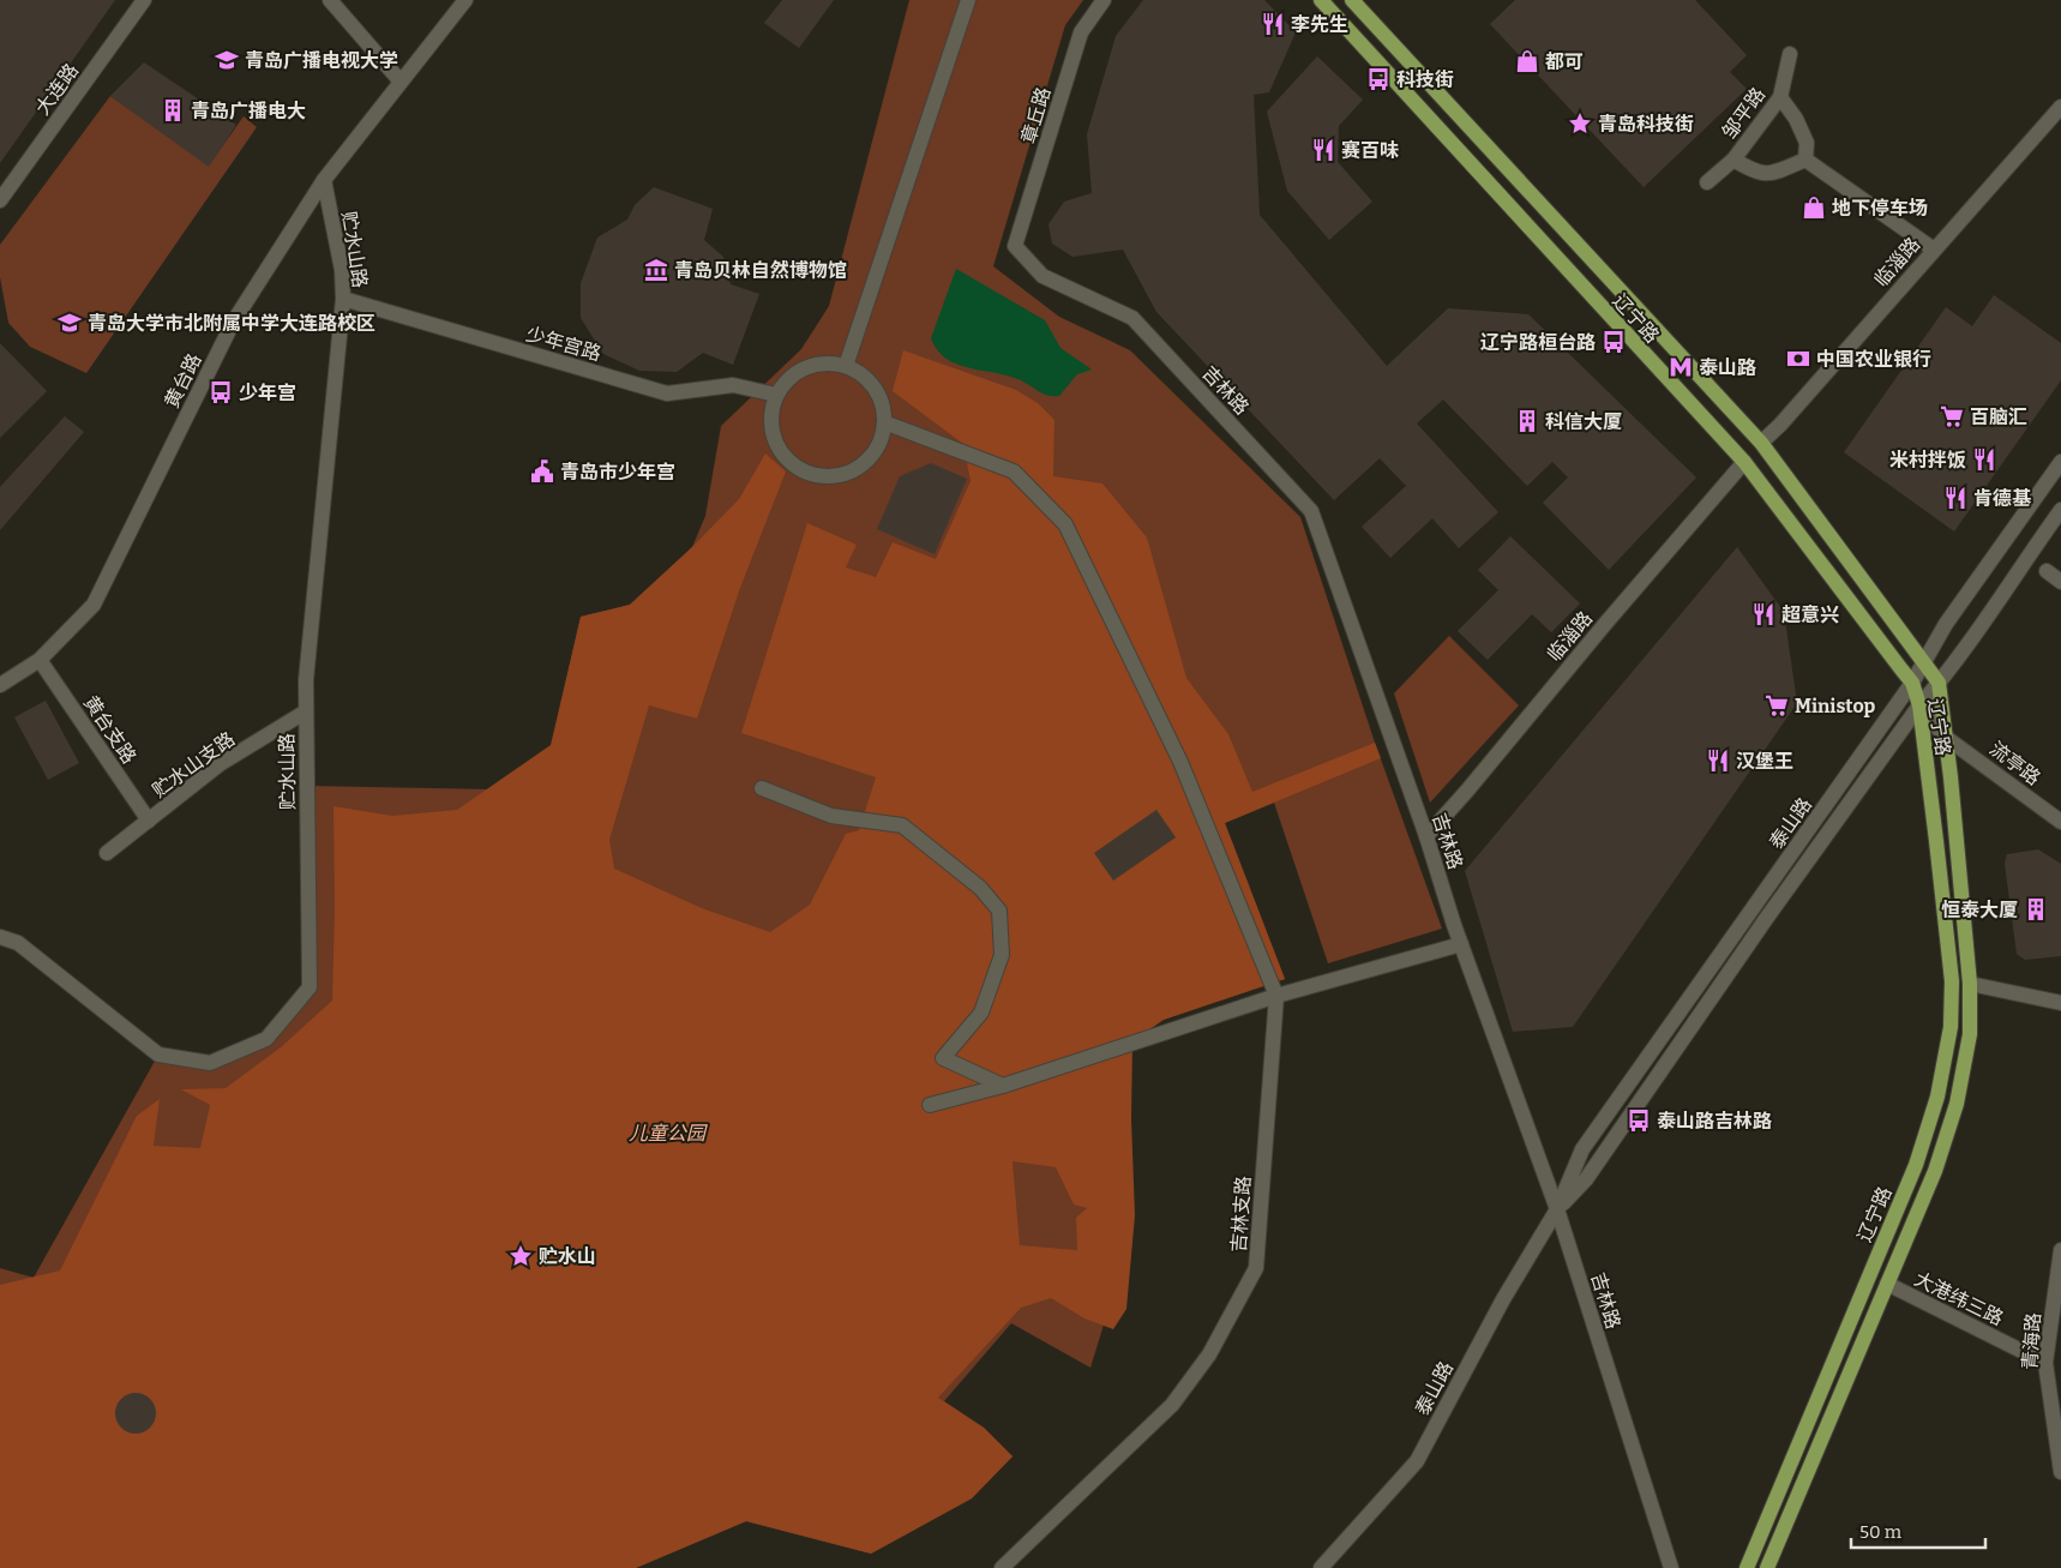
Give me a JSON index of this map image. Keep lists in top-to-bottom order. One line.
{"streets":{"main road":["辽宁路"],"street":["大连路","邹平路","章丘路","贮水山路","临淄路","少年宫路","黄台路","吉林路","黄台支路","流亭路","贮水山支路","泰山路","吉林支路","大港纬三路","青海路"]},"crossings":[["章丘路","吉林路"],["贮水山路","少年宫路"],["贮水山路","黄台路"],["贮水山路","贮水山支路"],["临淄路","辽宁路"],["临淄路","吉林路"],["辽宁路","流亭路"],["辽宁路","泰山路"],["辽宁路","大港纬三路"],["黄台路","黄台支路"],["吉林路","泰山路"],["黄台支路","贮水山支路"],["流亭路","泰山路"],["大港纬三路","青海路"]],"parks":["儿童公园"],"places":{"restaurant":["李先生","赛百味","米村拌饭","肯德基","超意兴","汉堡王"],"school or university":["青岛广播电视大学","青岛大学市北附属中学大连路校区"],"shop":["都可","地下停车场"],"bus stop":["科技街","辽宁路桓台路","少年宫","泰山路吉林路"],"building":["青岛广播电大","科信大厦","恒泰大厦"],"place":["青岛科技街","贮水山"],"museum":["青岛贝林自然博物馆"],"bank":["中国农业银行"],"metro station":["泰山路"],"supermarket":["百脑汇","Ministop"],"public building":["青岛市少年宫"]},"scale_bar":"50 m"}
